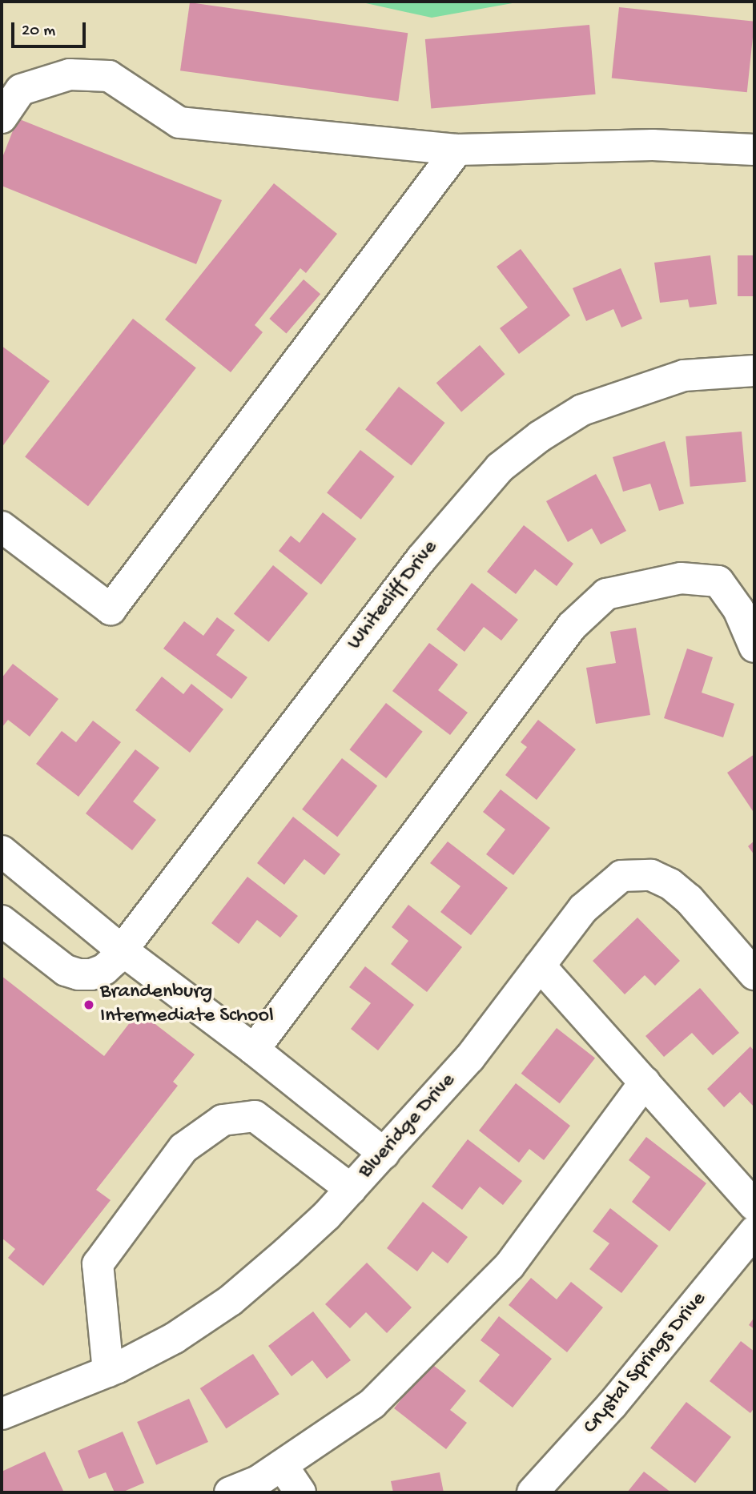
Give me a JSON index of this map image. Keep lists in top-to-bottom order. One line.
{"streets":{"street":["Whitecliff Drive","Blueridge Drive","Crystal Springs Drive"]},"places":["Brandenburg Intermediate School"],"scale_bar":"20 m"}
